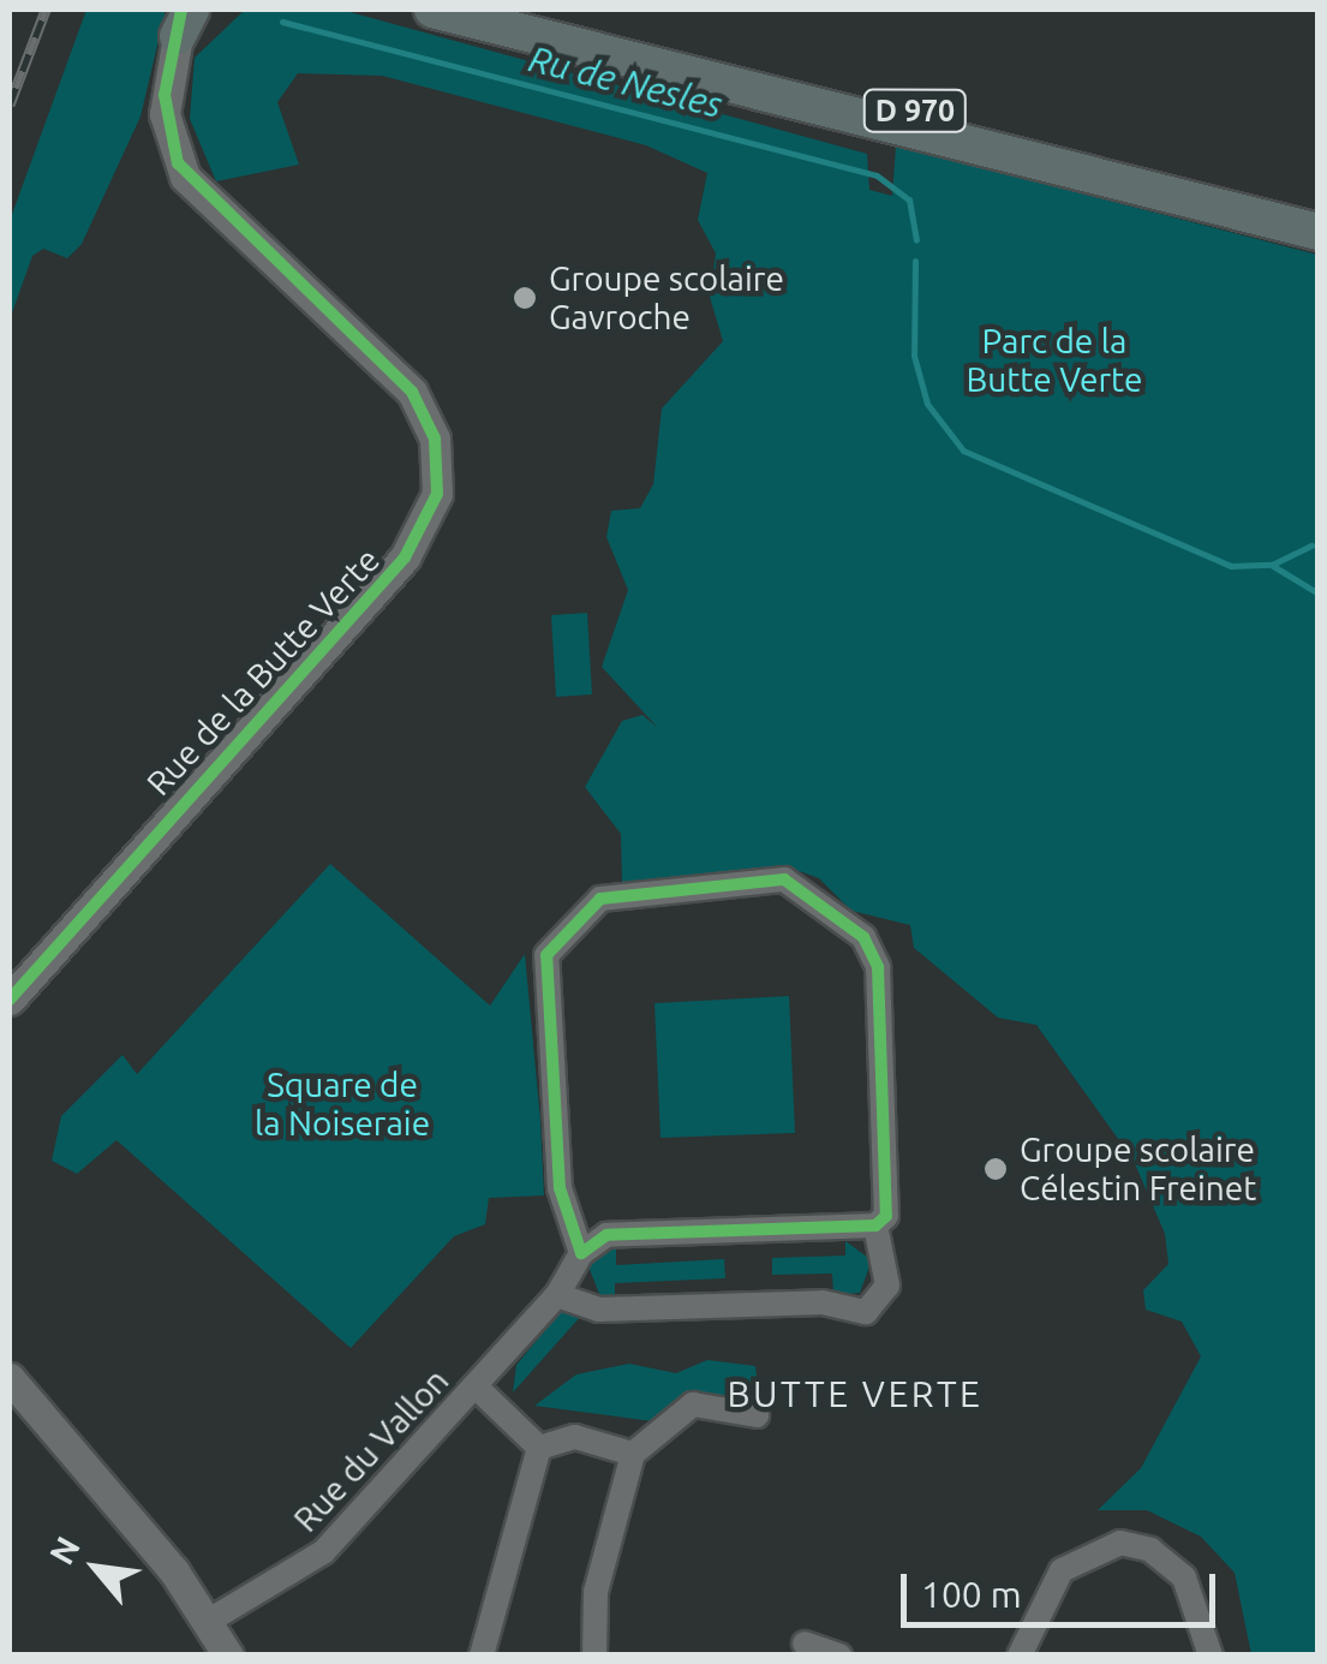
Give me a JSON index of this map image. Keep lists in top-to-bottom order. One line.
{"streets":{"main road":["D 970"],"street":["Rue de la Butte Verte","Rue du Vallon"]},"districts":["BUTTE VERTE"],"water":["Ru de Nesles"],"parks":["Parc de la Butte Verte","Square de la Noiseraie"],"places":["Groupe scolaire Gavroche","Groupe scolaire Célestin Freinet"],"scale_bar":"100 m","north":"top left"}
